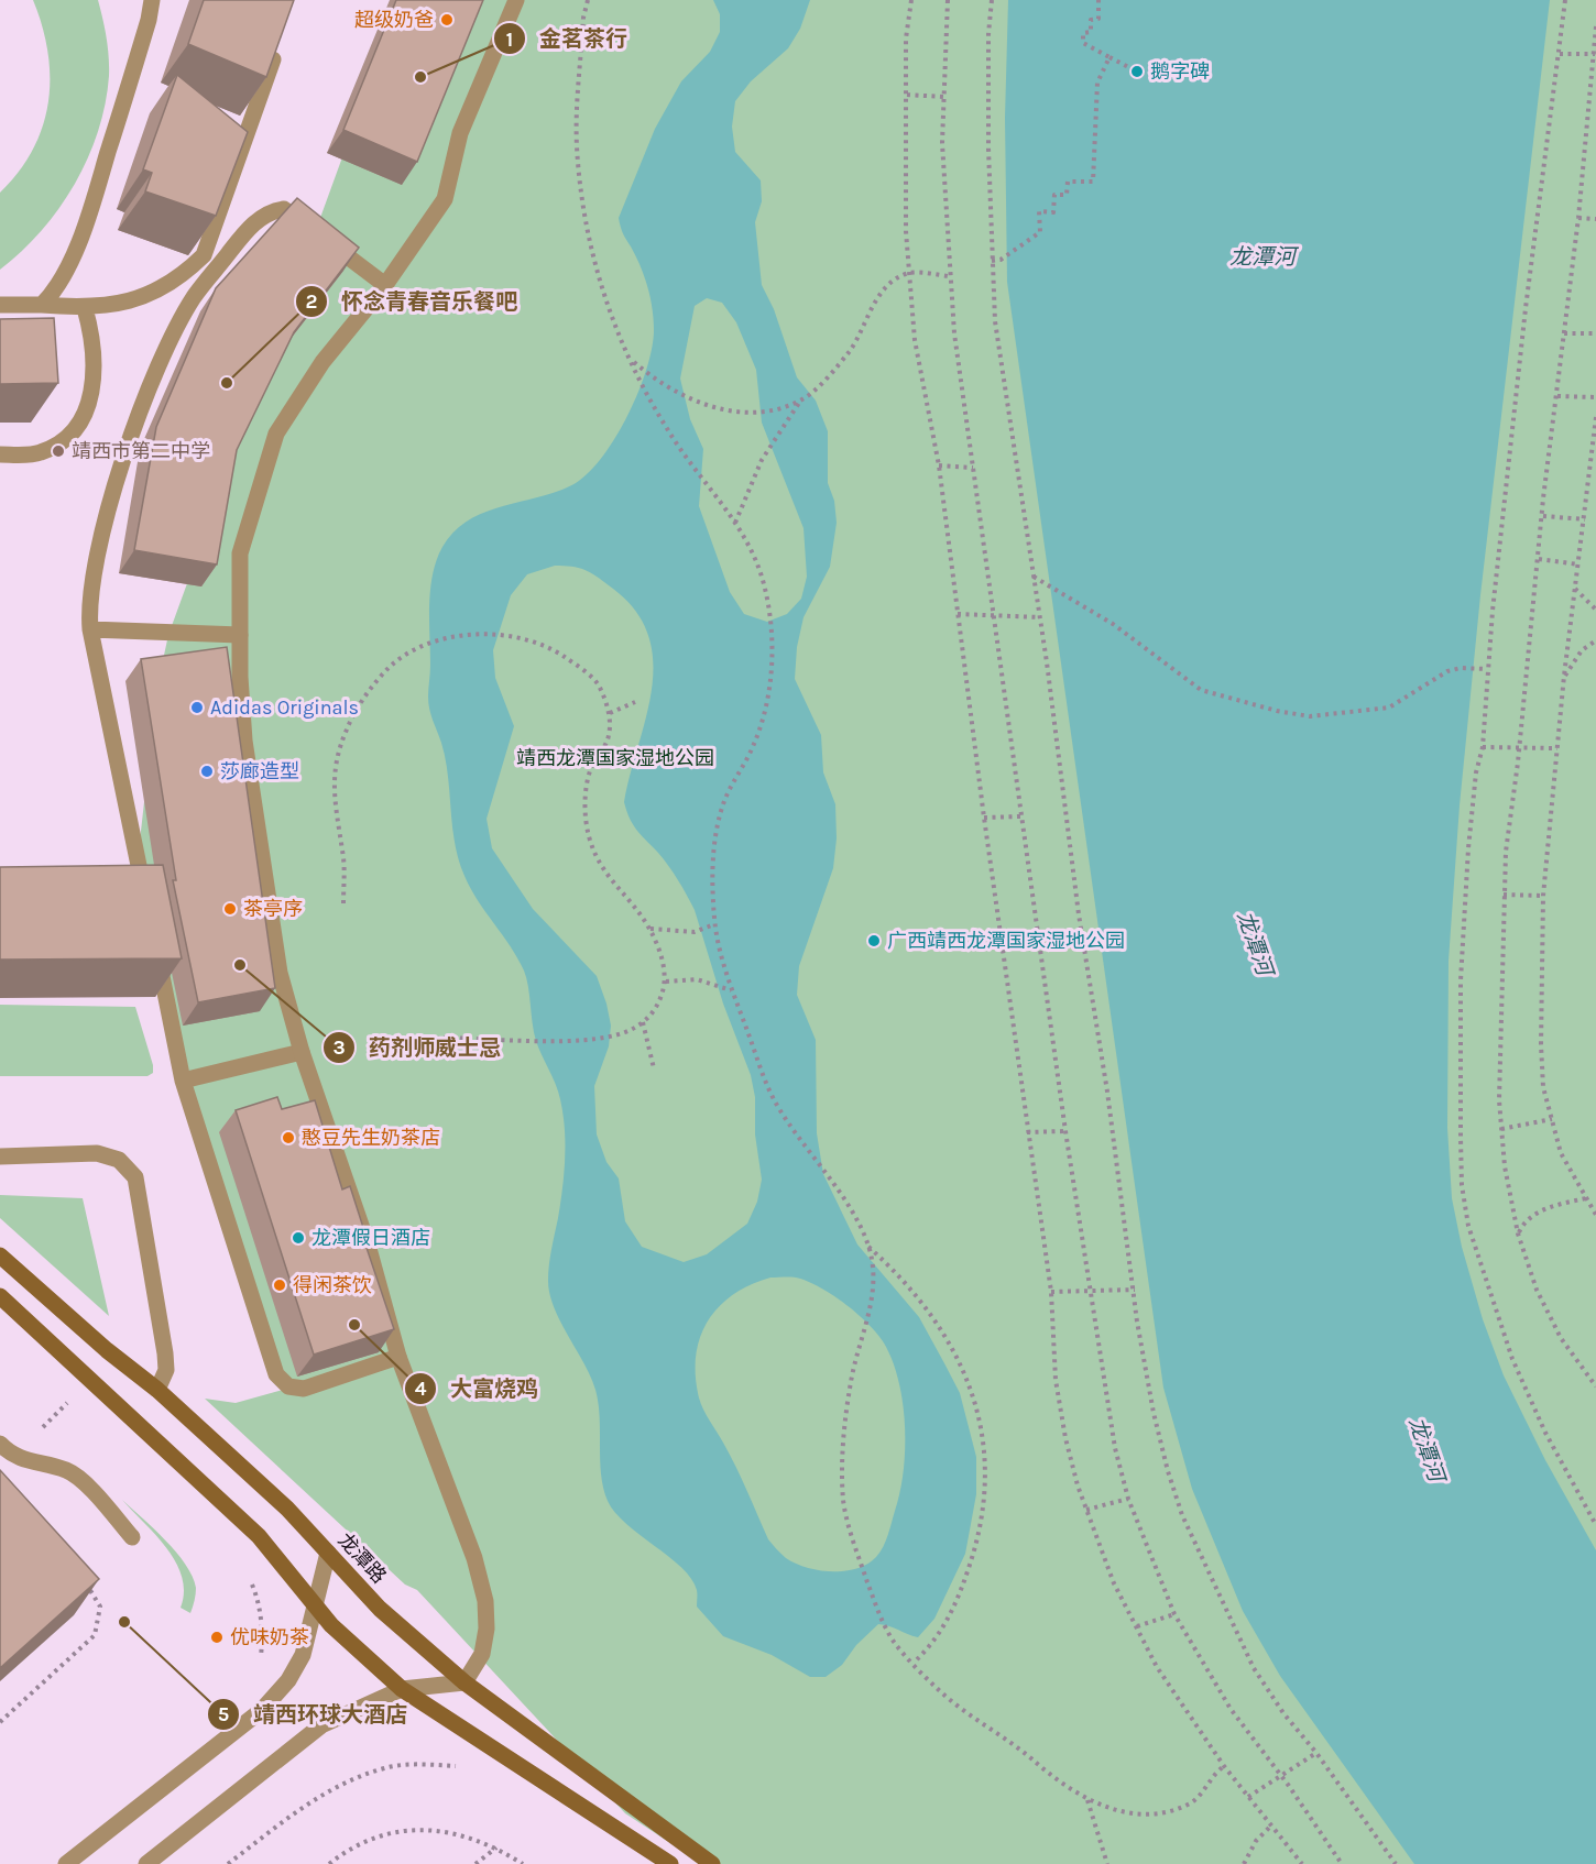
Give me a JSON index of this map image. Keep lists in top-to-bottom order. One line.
{"streets":{"main road":["龙潭路"]},"water":["龙潭河"],"parks":["靖西龙潭国家湿地公园"],"places":["超级奶爸","鹅字碑","金茗茶行","怀念青春音乐餐吧","靖西市第二中学","Adidas Originals","莎廊造型","茶亭序","广西靖西龙潭国家湿地公园","药剂师威士忌","憨豆先生奶茶店","龙潭假日酒店","得闲茶饮","大富烧鸡","靖西环球大酒店","优味奶茶"]}
